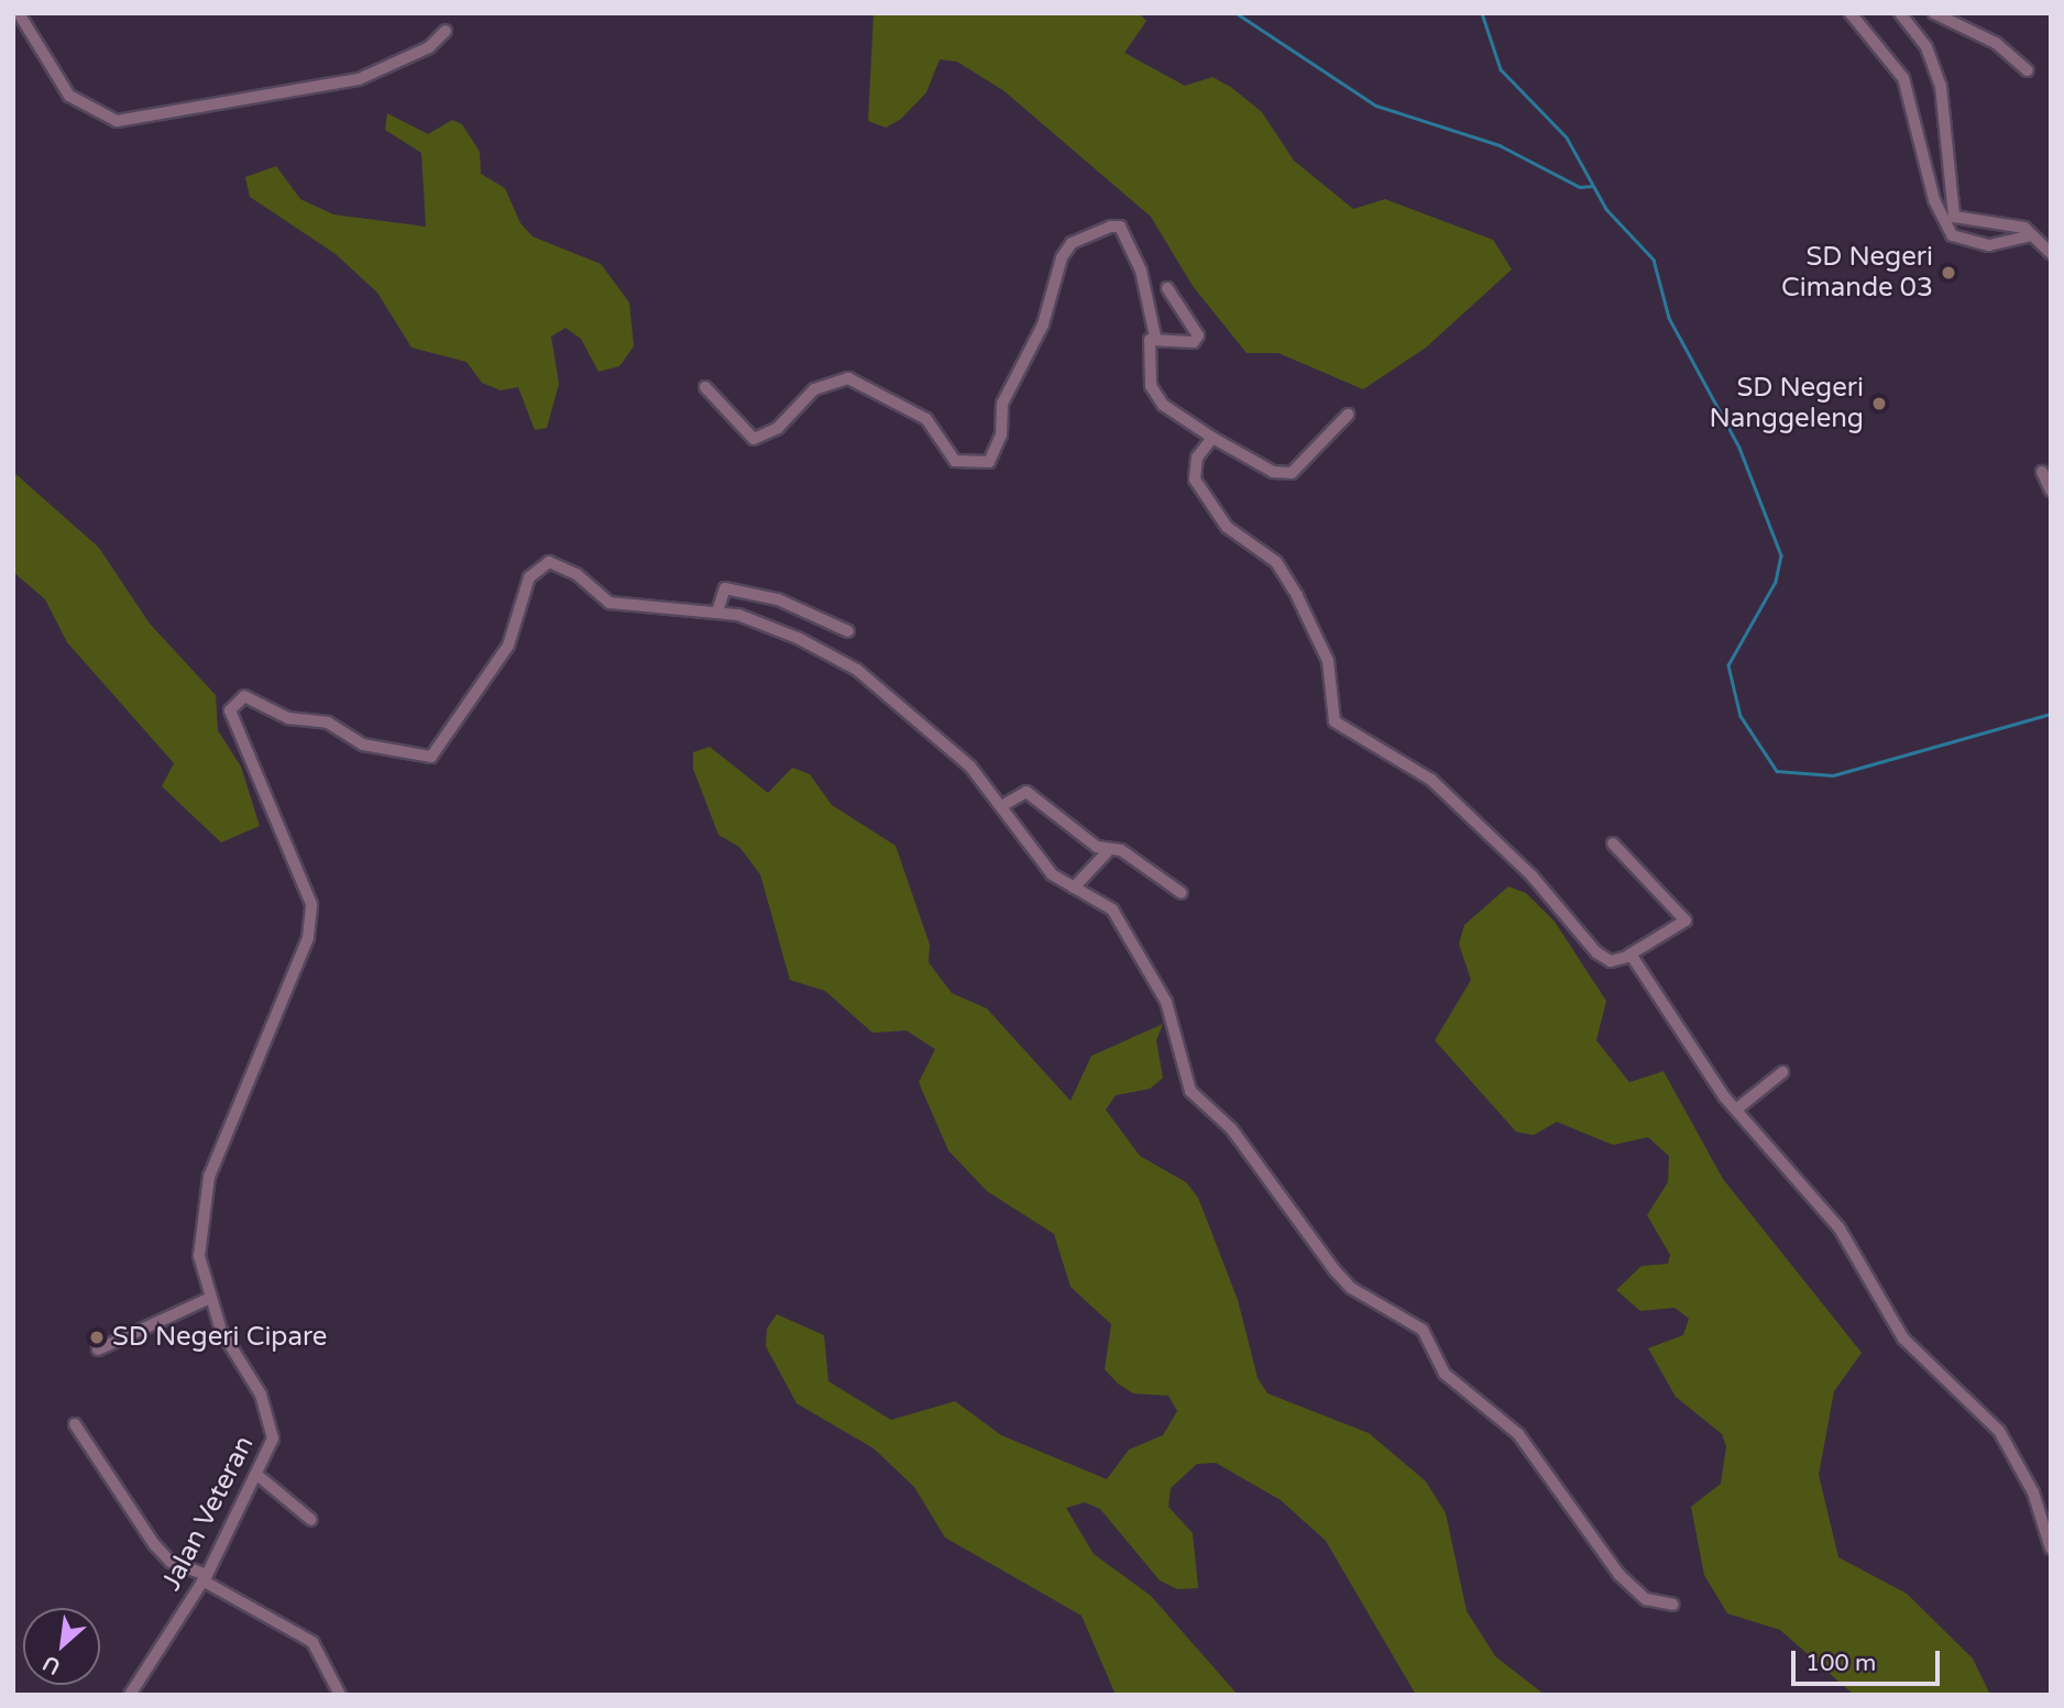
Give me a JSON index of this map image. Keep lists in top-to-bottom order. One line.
{"streets":{"street":["Jalan Veteran"]},"places":["SD Negeri Cimande 03","SD Negeri Nanggeleng","SD Negeri Cipare"],"scale_bar":"100 m","north":"bottom left"}
